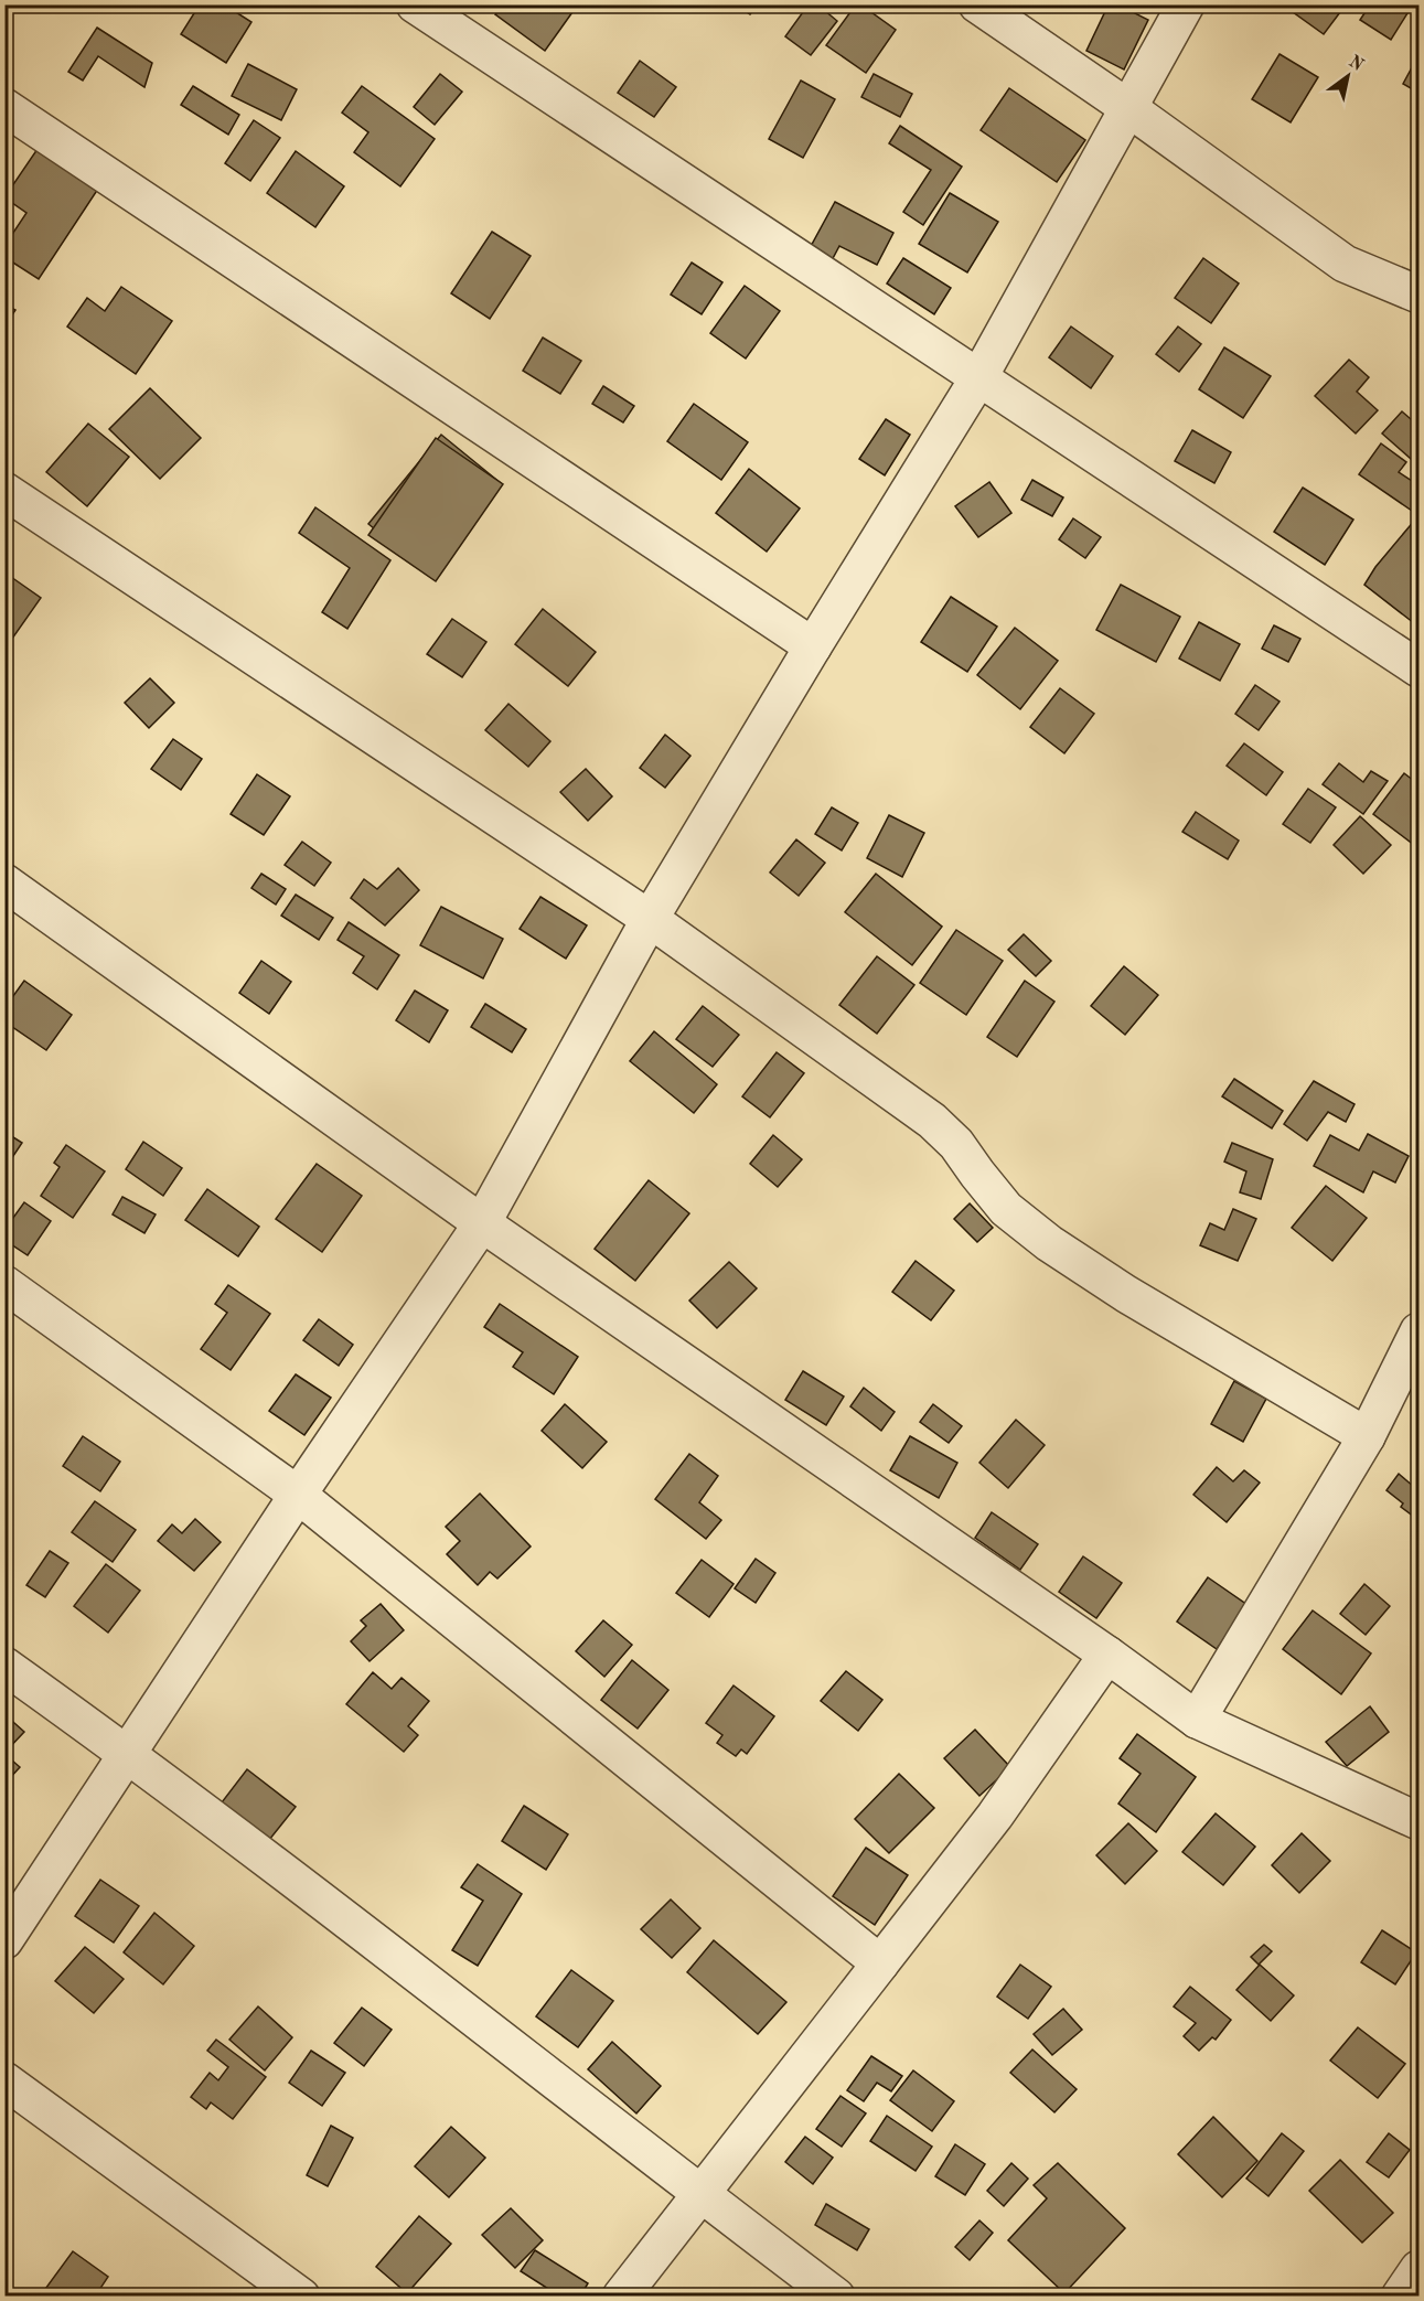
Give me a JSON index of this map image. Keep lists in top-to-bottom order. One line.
{"north":"top right"}
